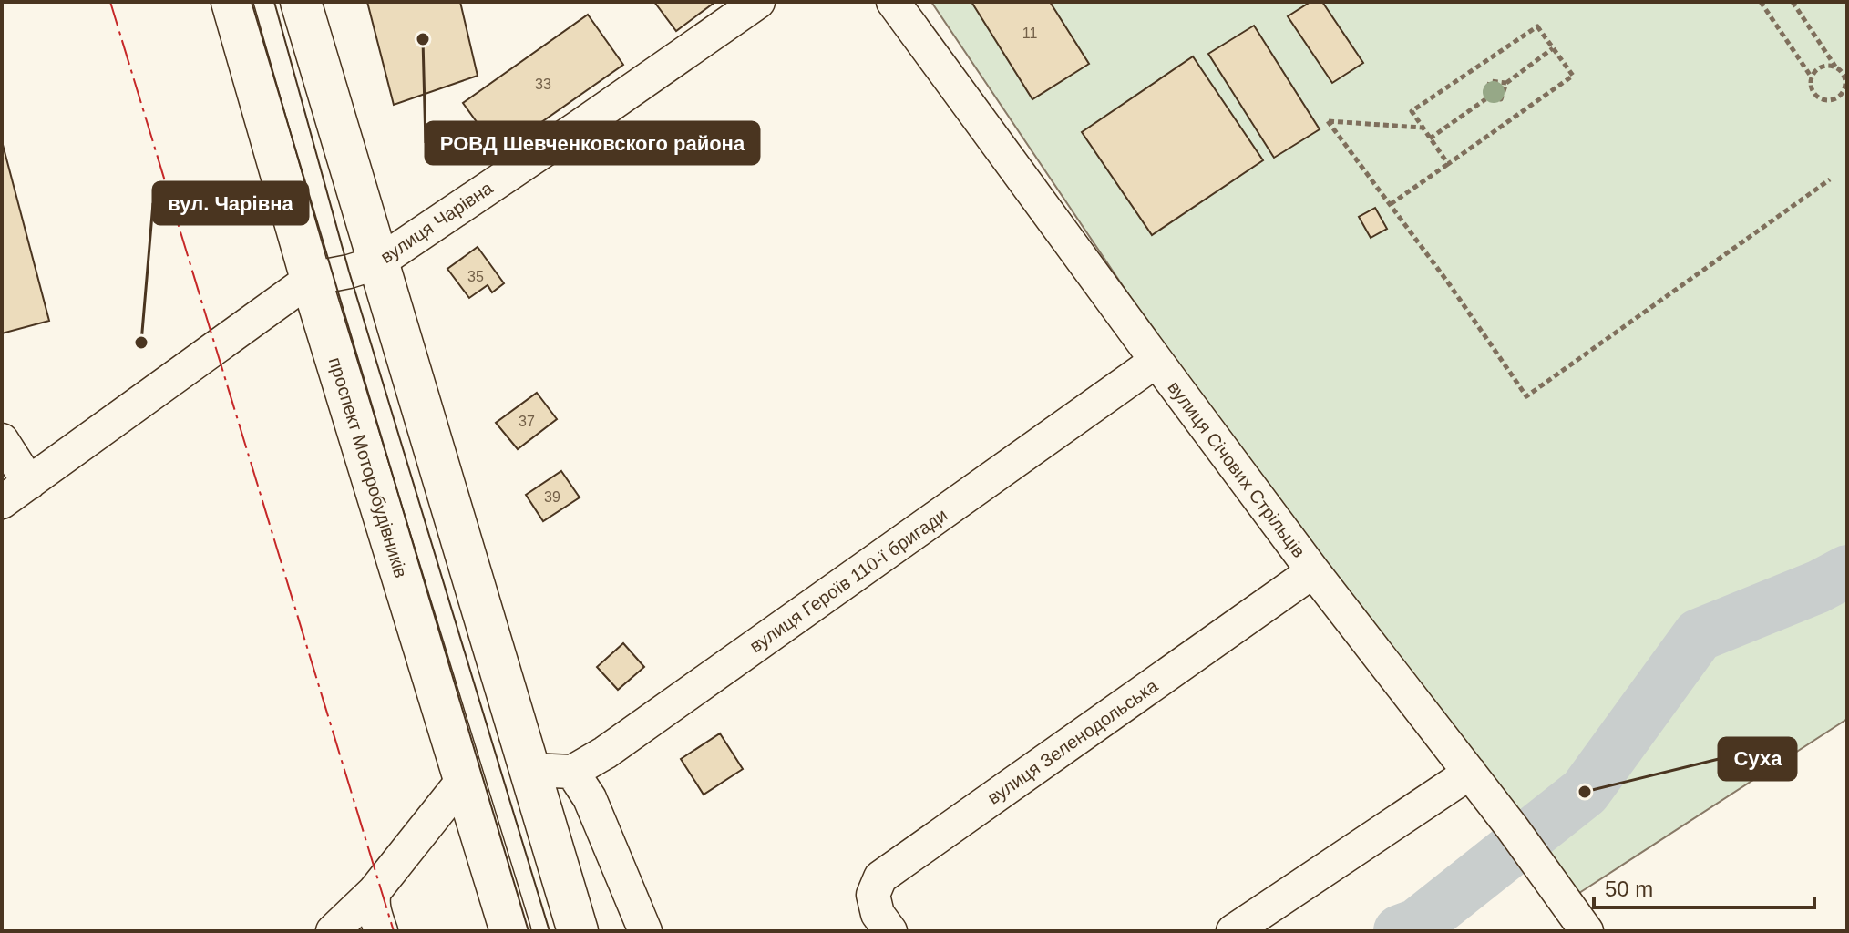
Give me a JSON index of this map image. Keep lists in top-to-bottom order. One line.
{"streets":{"main road":["проспект Моторобудівників"],"street":["вулиця Чарівна","вулиця Січових Стрільців","вулиця Героїв 110-ї бригади","вулиця Зеленодольська"]},"crossings":[["вулиця Чарівна","проспект Моторобудівників"],["вулиця Січових Стрільців","вулиця Героїв 110-ї бригади"],["вулиця Січових Стрільців","вулиця Зеленодольська"]],"places":["РОВД Шевченковского района","вул. Чарівна","Суха"],"house_numbers":["11","33","35","37","39"],"scale_bar":"50 m"}
